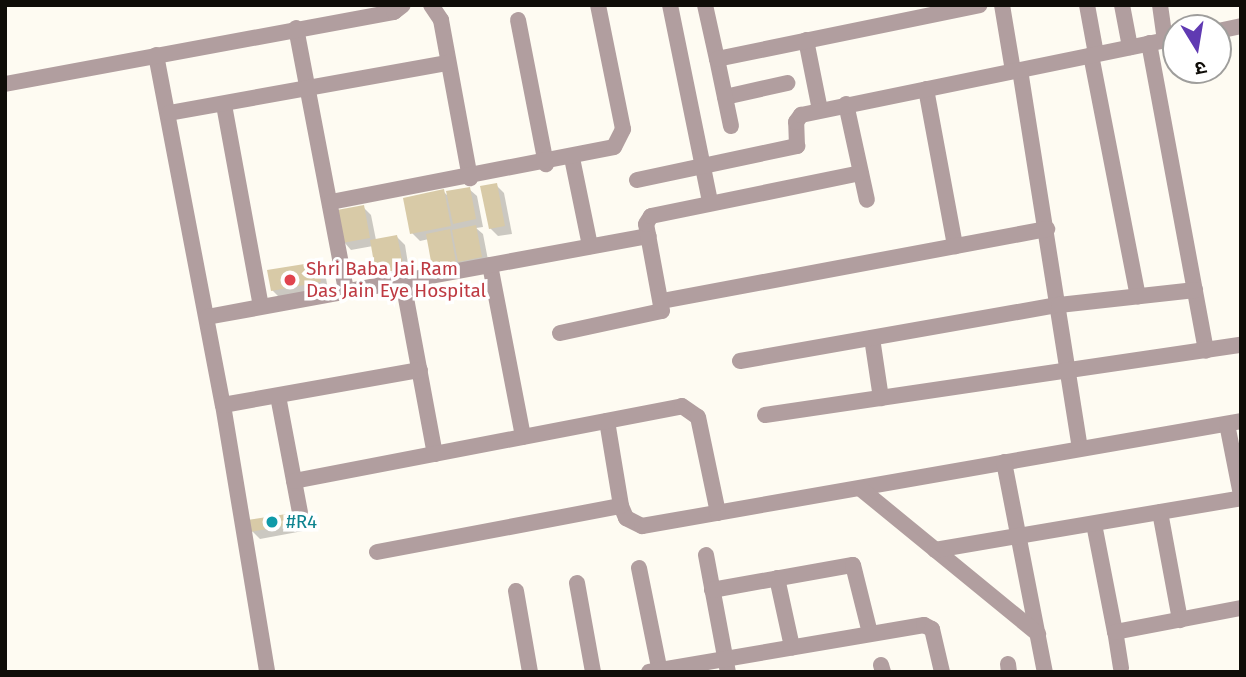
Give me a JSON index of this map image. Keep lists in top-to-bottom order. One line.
{"places":["Shri Baba Jai Ram Das Jain Eye Hospital","#R4"],"north":"bottom"}
